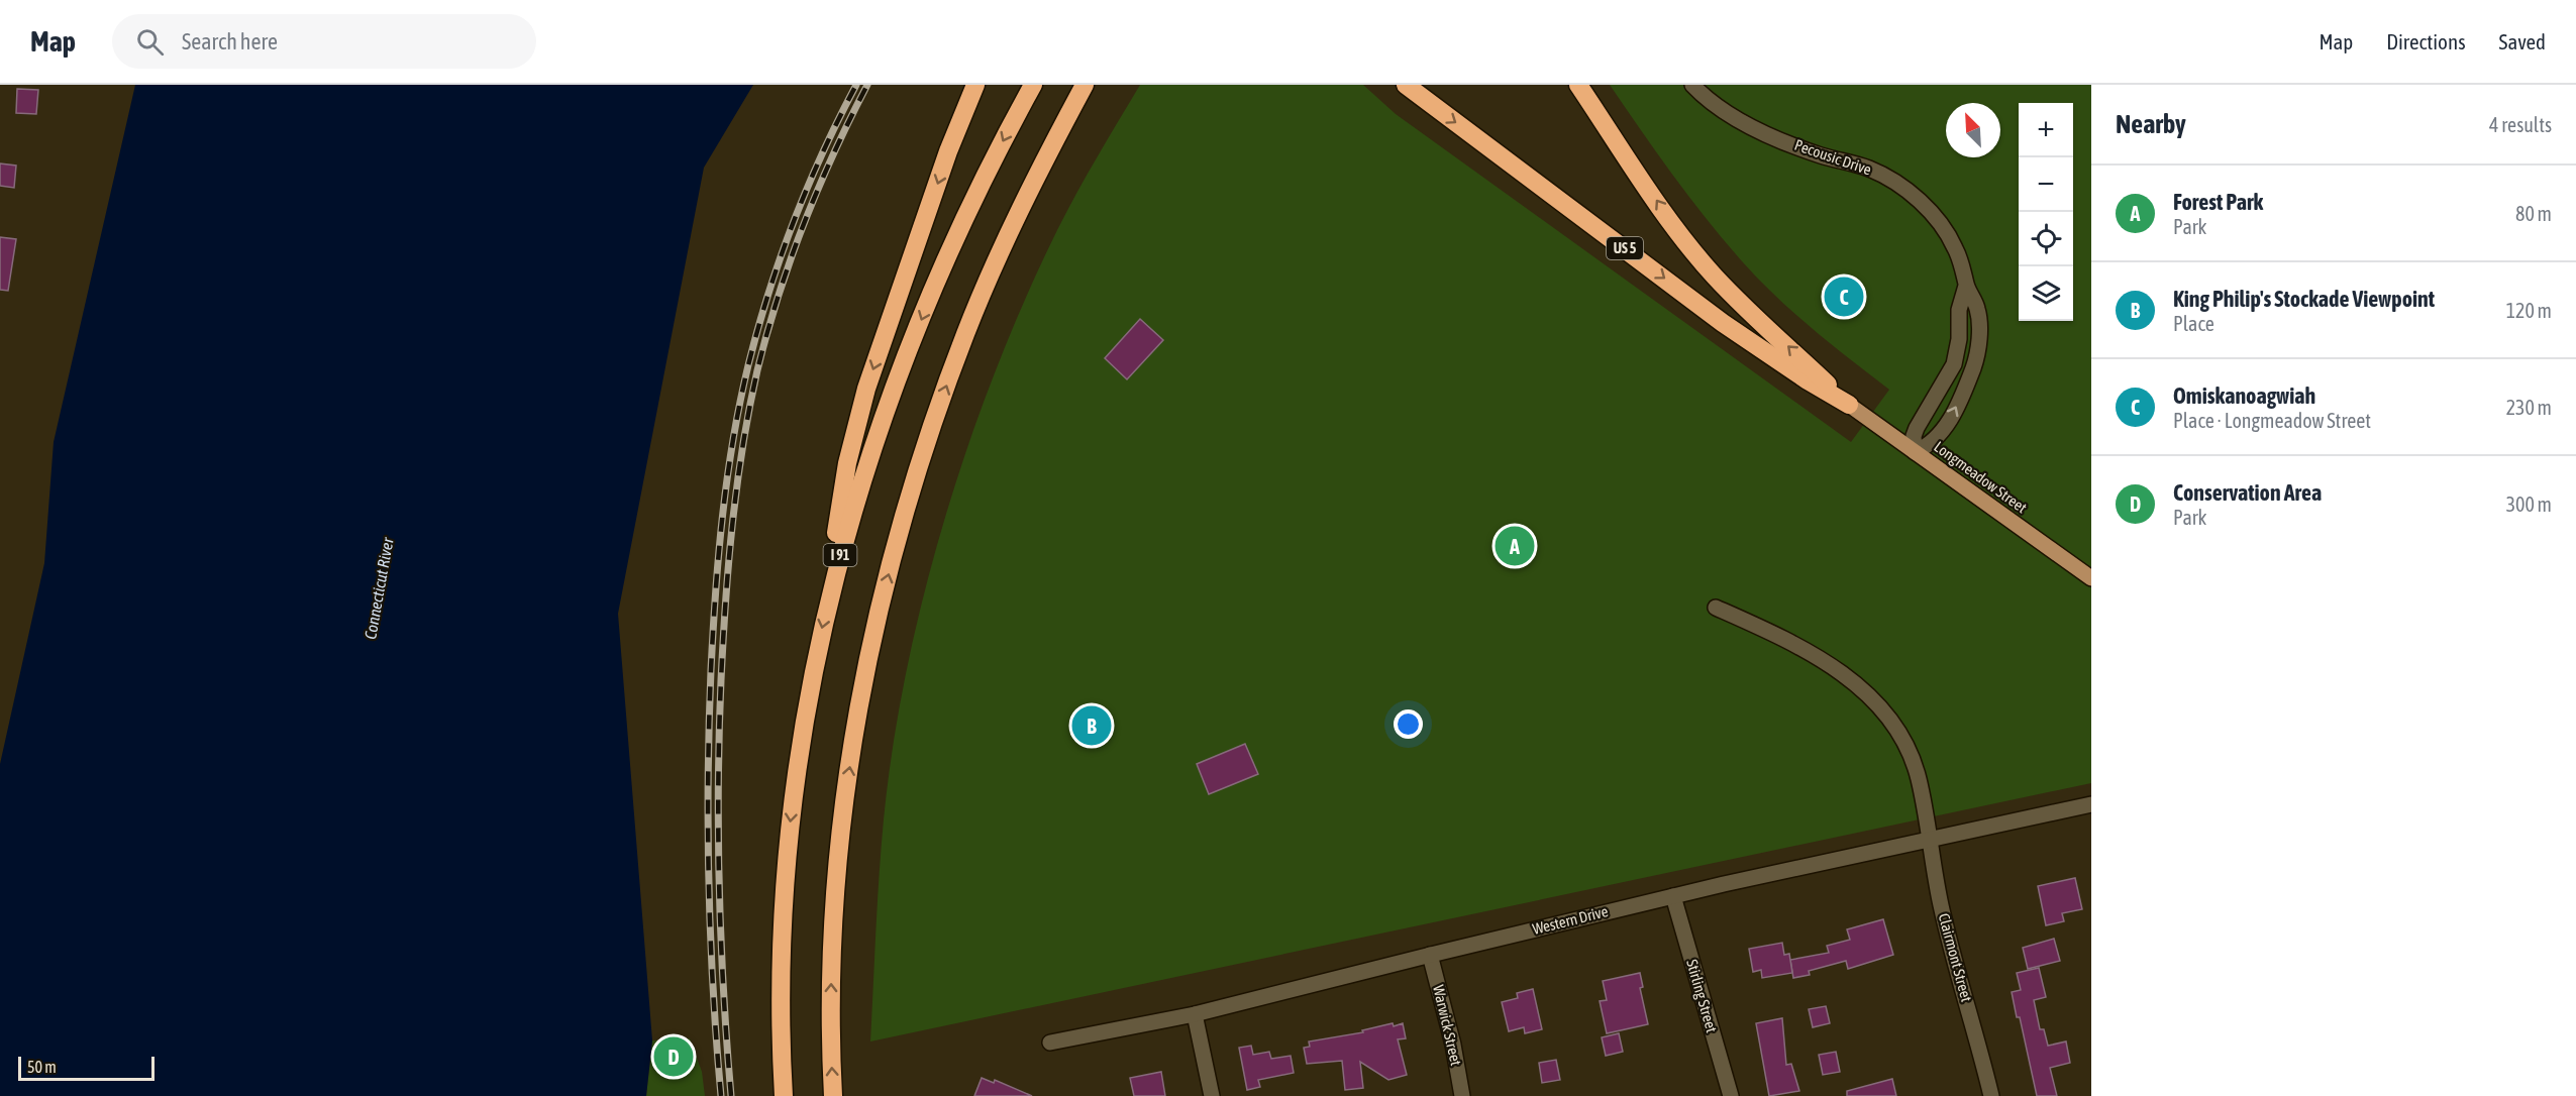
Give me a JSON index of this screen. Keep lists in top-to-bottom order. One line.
{"streets":{"highway":["US 5","I 91"],"main road":["Longmeadow Street"],"street":["Pecousic Drive","Western Drive","Clairmont Street","Stirling Street","Warwick Street"]},"crossings":[["Pecousic Drive","Longmeadow Street"],["US 5","Longmeadow Street"],["Western Drive","Clairmont Street"],["Western Drive","Stirling Street"],["Western Drive","Warwick Street"]],"water":["Connecticut River"],"scale_bar":"50 m","north":"top left","page":{"header":"Map","search":"Search here","nav":["Map","Directions","Saved"],"heading":["Nearby","4 results"],"map_buttons":["+","−"],"list":[{"mark":"A","name":"Forest Park","note":"Park","value":"80 m"},{"mark":"B","name":"King Philip's Stockade Viewpoint","note":"Place","value":"120 m"},{"mark":"C","name":"Omiskanoagwiah","note":"Place · Longmeadow Street","value":"230 m"},{"mark":"D","name":"Conservation Area","note":"Park","value":"300 m"}],"pins":["C","A","B","D"],"scale":"50 m"}}
